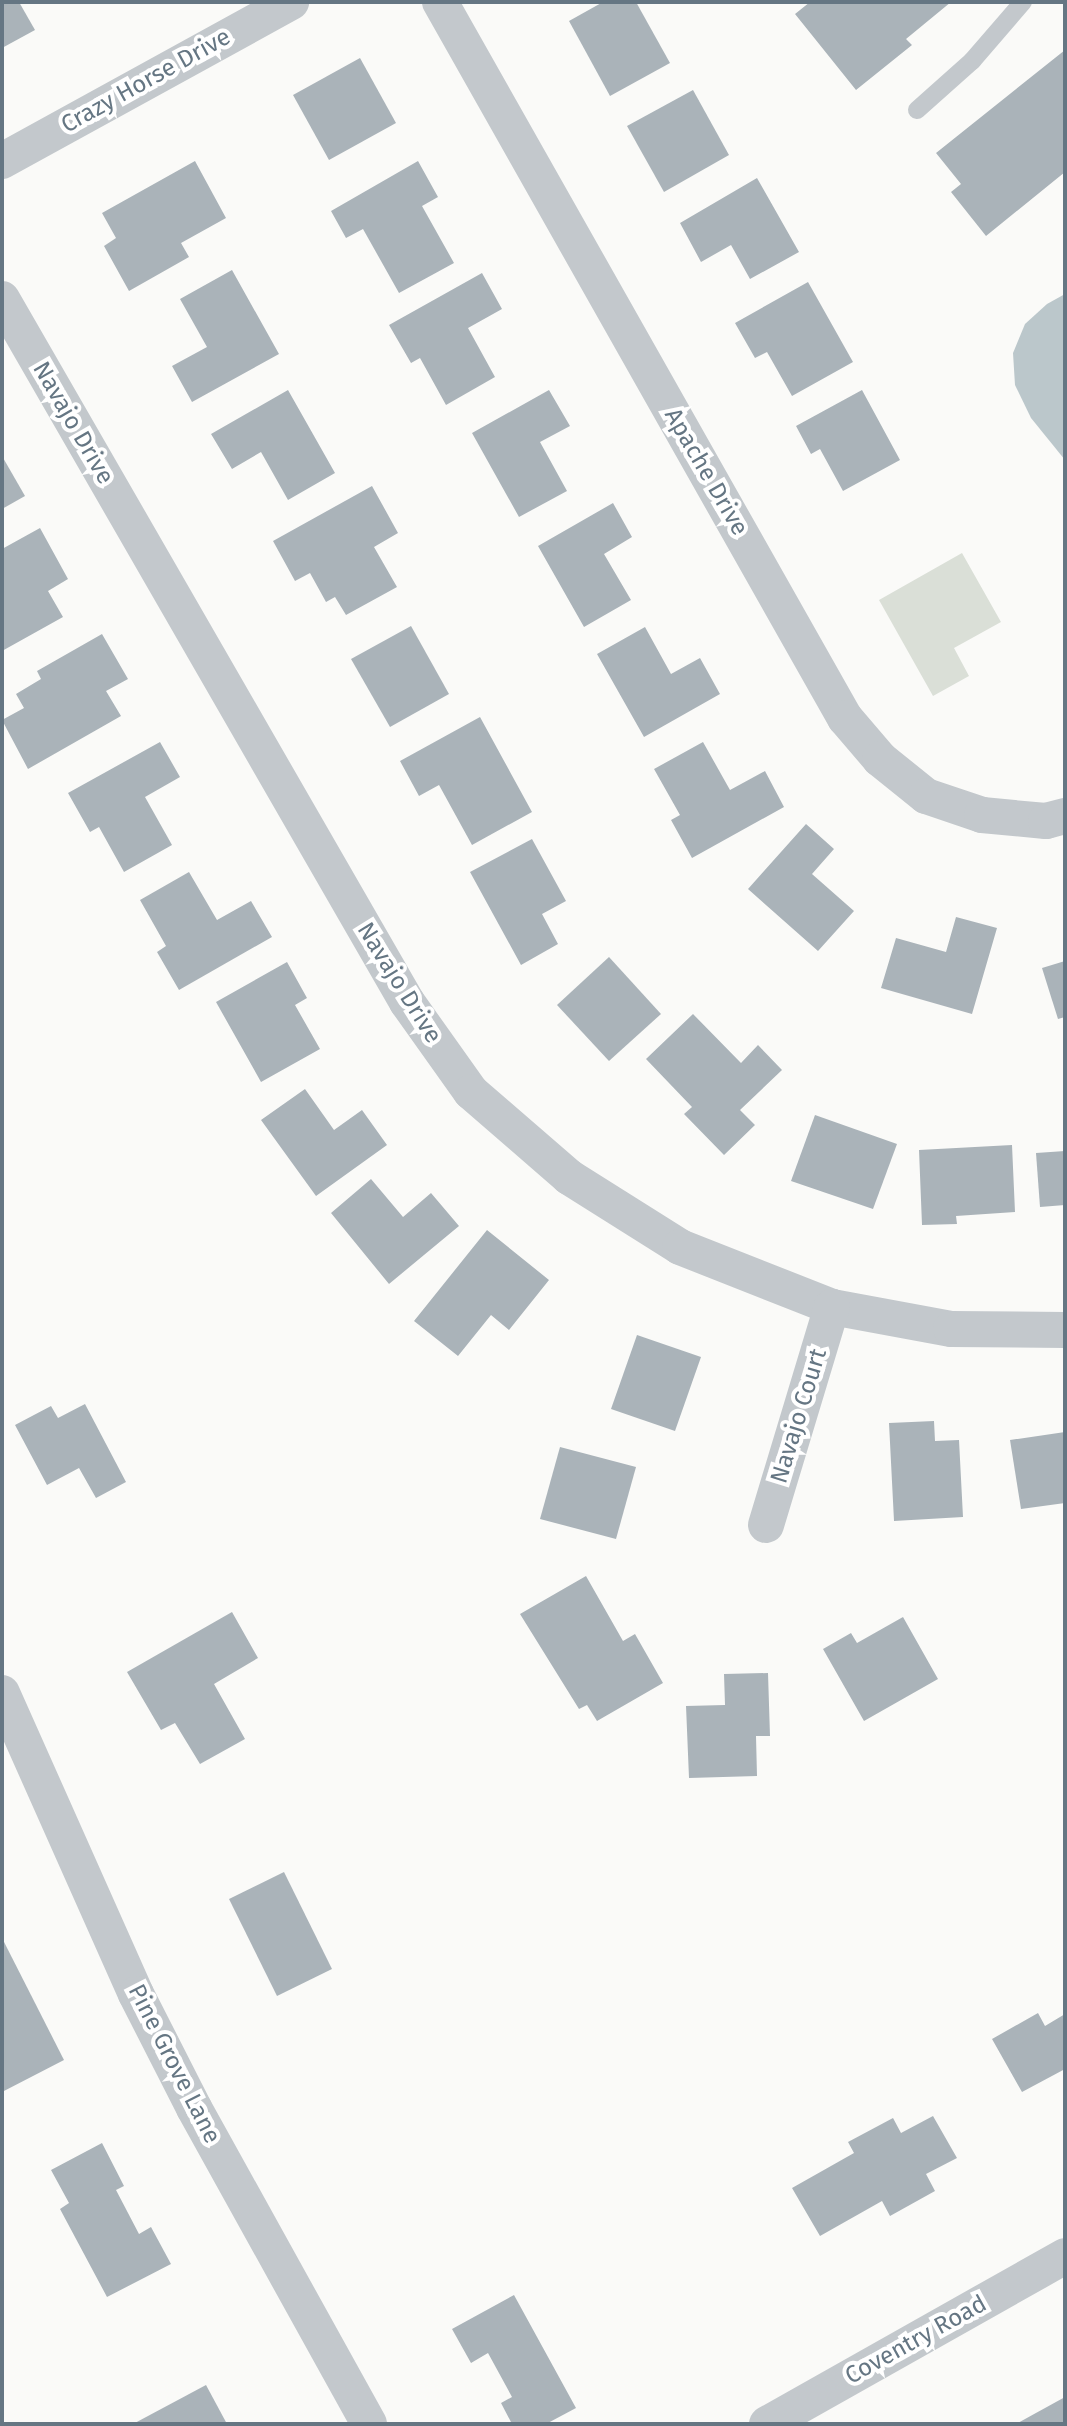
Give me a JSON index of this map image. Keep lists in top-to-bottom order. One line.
{"streets":{"street":["Crazy Horse Drive","Navajo Drive","Apache Drive","Navajo Court","Pine Grove Lane","Coventry Road"]},"crossings":[["Navajo Drive","Navajo Court"]]}
